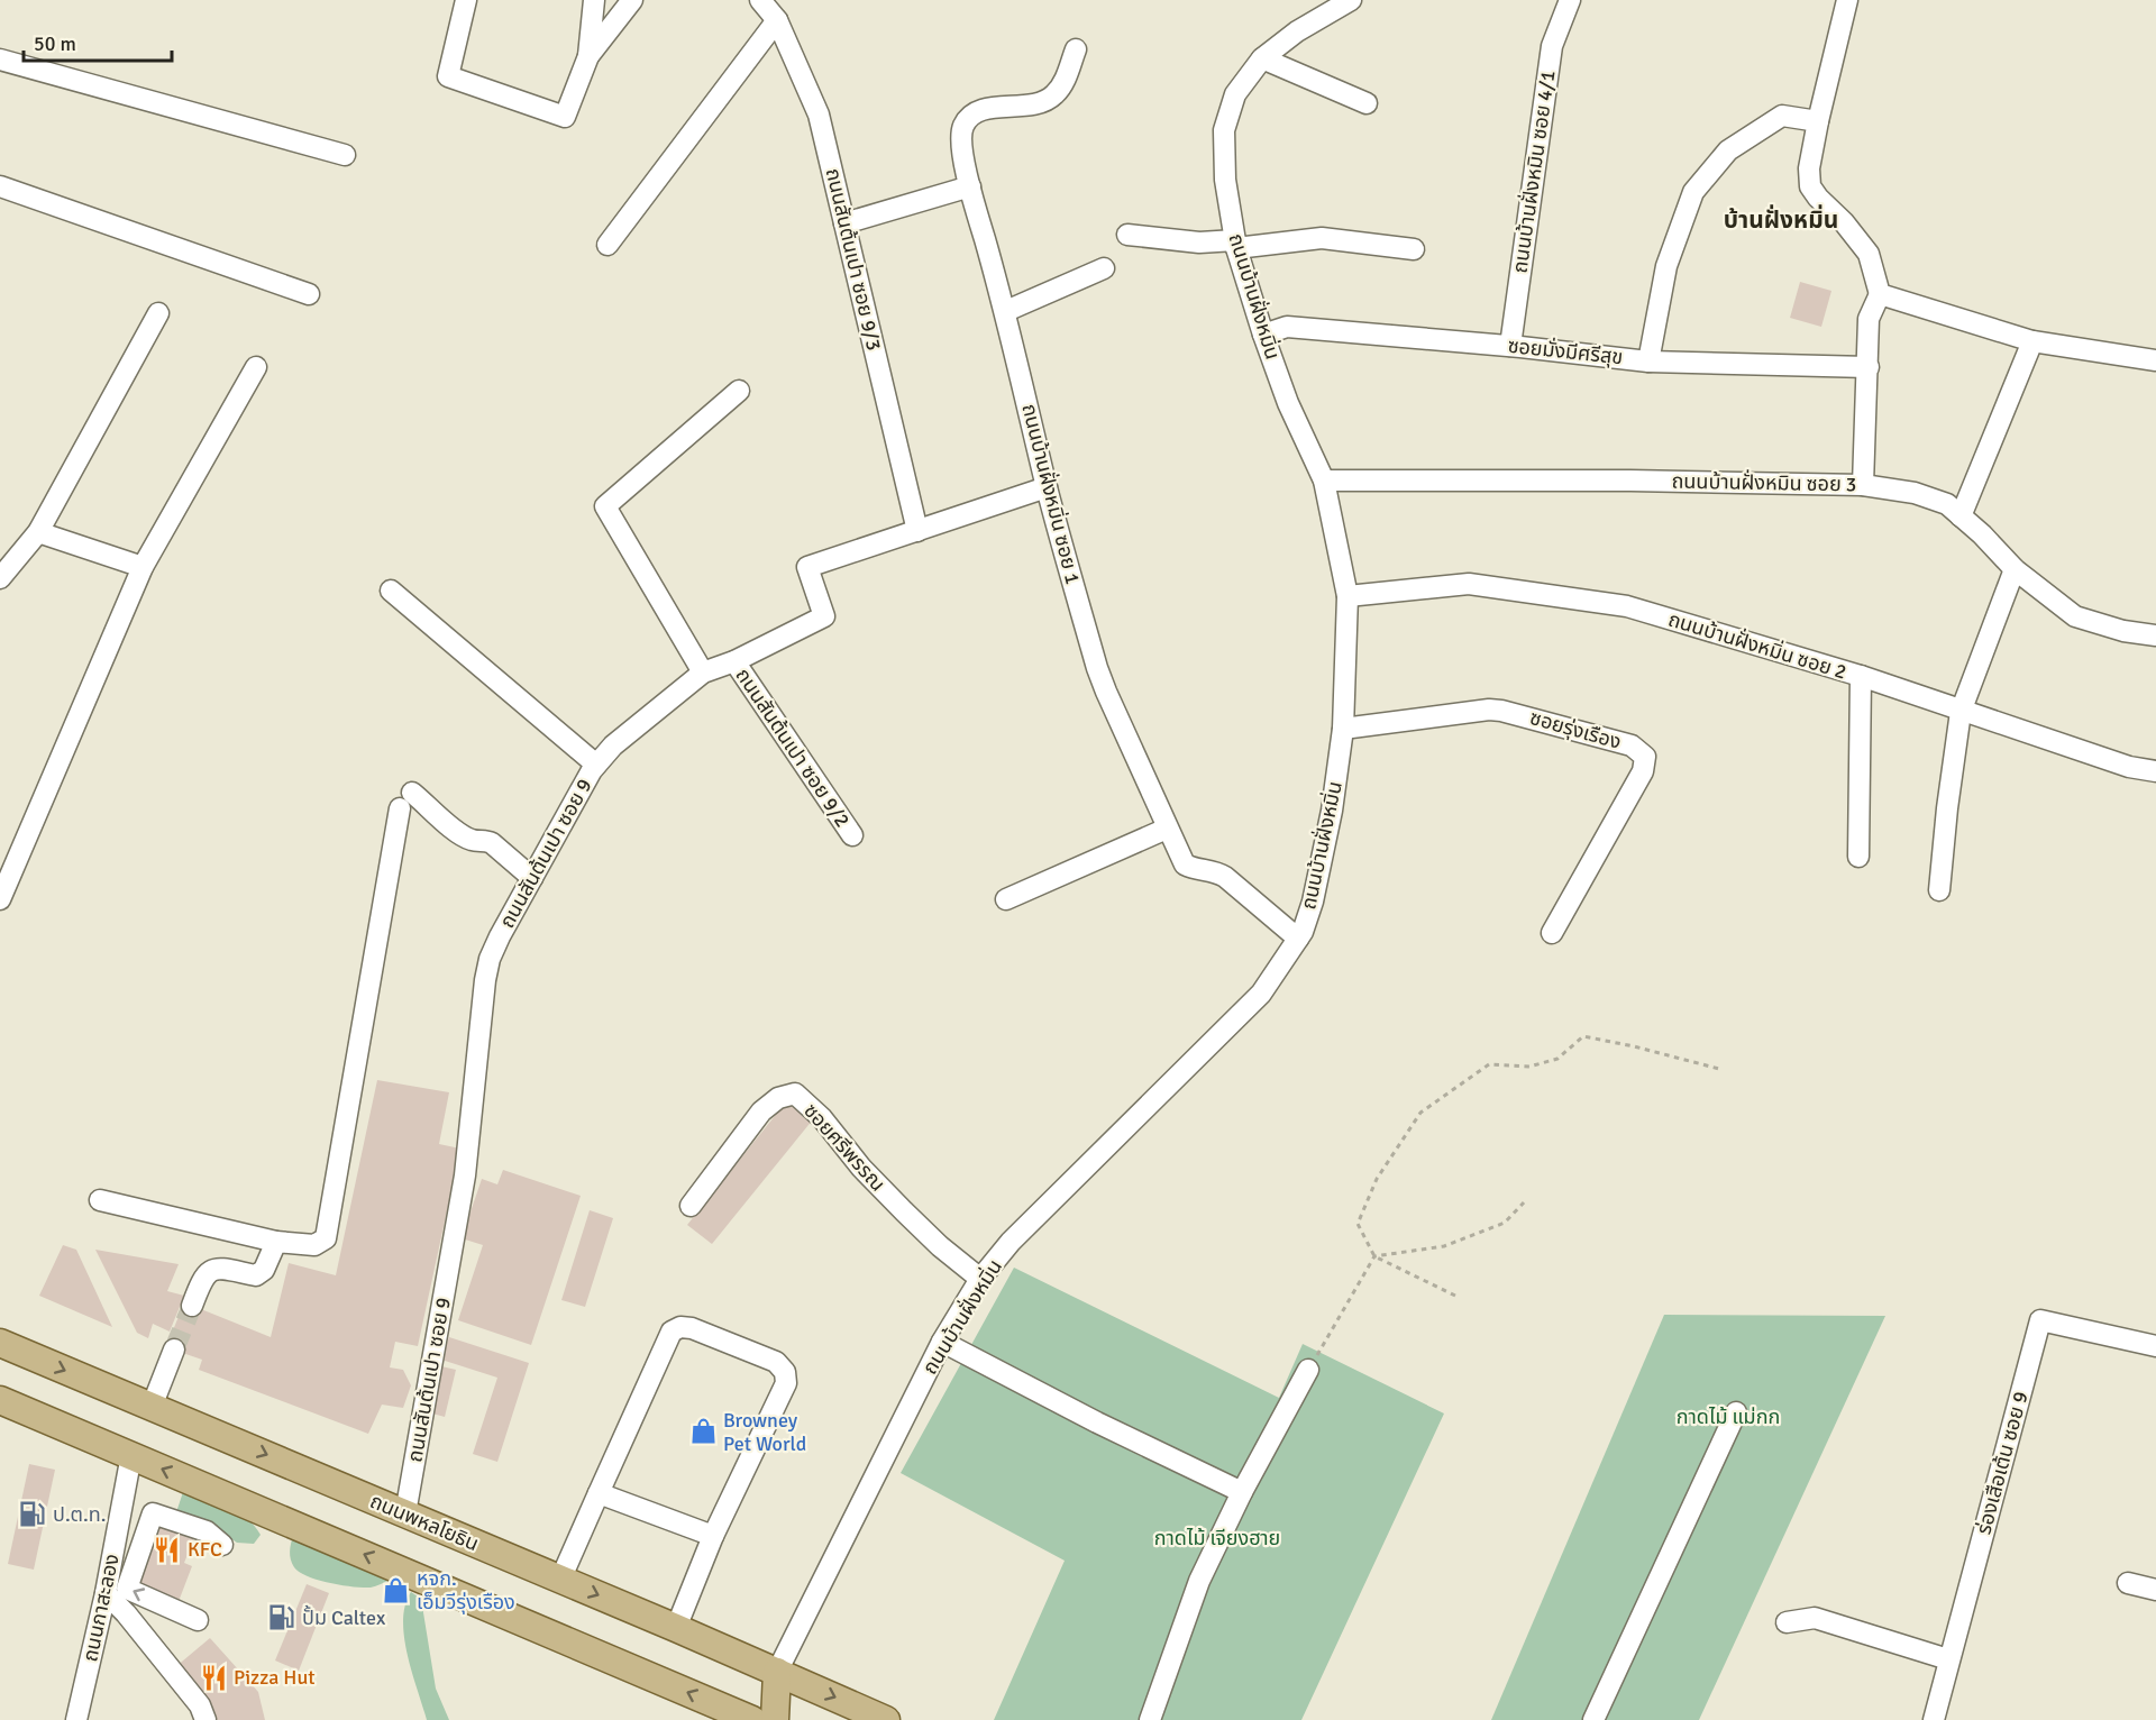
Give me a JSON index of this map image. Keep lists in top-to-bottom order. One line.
{"streets":{"main road":["ถนนพหลโยธิน"],"street":["ถนนบ้านฝั่งหมิน ซอย 4/1","ถนนสันต้นเปา ซอย 9/3","ถนนบ้านฝั่งหมิ่น","ซอยมั่งมีศรีสุข","ถนนบ้านฝั่งหมิน ซอย 3","ถนนบ้านฝั่งหมิ่น ซอย 1","ถนนบ้านฝั่งหมิ่น ซอย 2","ซอยรุ่งเรือง","ถนนสันต้นเปา ซอย 9/2","ถนนสันต้นเปา ซอย 9","ซอยศรีพรรณ","ร่องเสือเต้น ซอย 9","ถนนกาสะลอง"]},"crossings":[["ถนนบ้านฝั่งหมิน ซอย 4/1","ซอยมั่งมีศรีสุข"],["ถนนสันต้นเปา ซอย 9/3","ถนนสันต้นเปา ซอย 9"],["ถนนบ้านฝั่งหมิ่น","ซอยมั่งมีศรีสุข"],["ถนนบ้านฝั่งหมิ่น","ถนนบ้านฝั่งหมิน ซอย 3"],["ถนนบ้านฝั่งหมิ่น","ถนนบ้านฝั่งหมิ่น ซอย 1"],["ถนนบ้านฝั่งหมิ่น","ถนนบ้านฝั่งหมิ่น ซอย 2"],["ถนนบ้านฝั่งหมิ่น","ซอยรุ่งเรือง"],["ถนนบ้านฝั่งหมิ่น","ซอยศรีพรรณ"],["ถนนบ้านฝั่งหมิ่น","ถนนพหลโยธิน"],["ถนนบ้านฝั่งหมิ่น ซอย 1","ถนนสันต้นเปา ซอย 9"],["ถนนสันต้นเปา ซอย 9/2","ถนนสันต้นเปา ซอย 9"],["ถนนสันต้นเปา ซอย 9","ถนนพหลโยธิน"]],"districts":["บ้านฝั่งหมิ่น"],"parks":["กาดไม้ แม่กก","กาดไม้ เจียงฮาย"],"places":{"shop":["Browney Pet World","หจก. เอ็มวีรุ่งเรือง"],"fuel station":["ป.ต.ท.","ปั้ม Caltex"],"restaurant":["KFC","Pizza Hut"]},"scale_bar":"50 m"}
